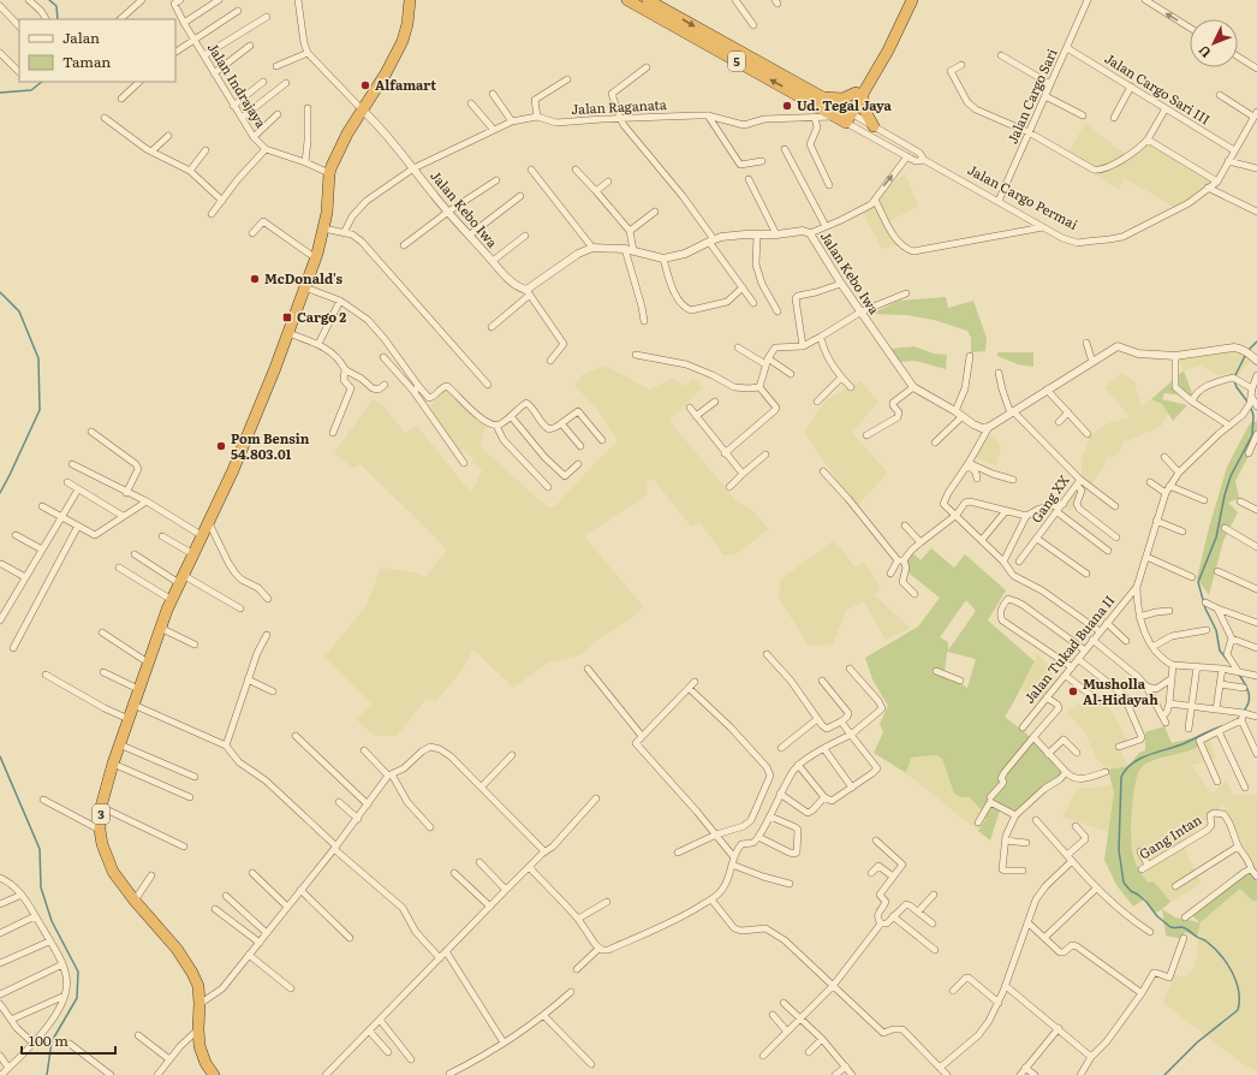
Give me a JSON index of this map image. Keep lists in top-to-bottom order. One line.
{"streets":{"highway":["5","Jalan Cargo Permai","3"],"street":["Jalan Indrajaya","Jalan Cargo Sari III","Jalan Cargo Sari","Jalan Raganata","Jalan Kebo Iwa","Gang XX","Jalan Tukad Buana II","Gang Intan"]},"crossings":[["Jalan Indrajaya","3"],["Jalan Cargo Sari III","Jalan Cargo Sari"],["Jalan Cargo Sari III","Jalan Cargo Permai"],["Jalan Cargo Sari","Jalan Cargo Permai"],["Jalan Raganata","Jalan Cargo Permai"],["Jalan Raganata","Jalan Kebo Iwa"],["Jalan Kebo Iwa","3"]],"places":{"other":["Alfamart","Ud. Tegal Jaya","McDonald's","Pom Bensin 54.803.01","Musholla Al-Hidayah"],"transit":["Cargo 2"]},"legend":["Jalan","Taman"],"scale_bar":"100 m","north":"bottom left"}
